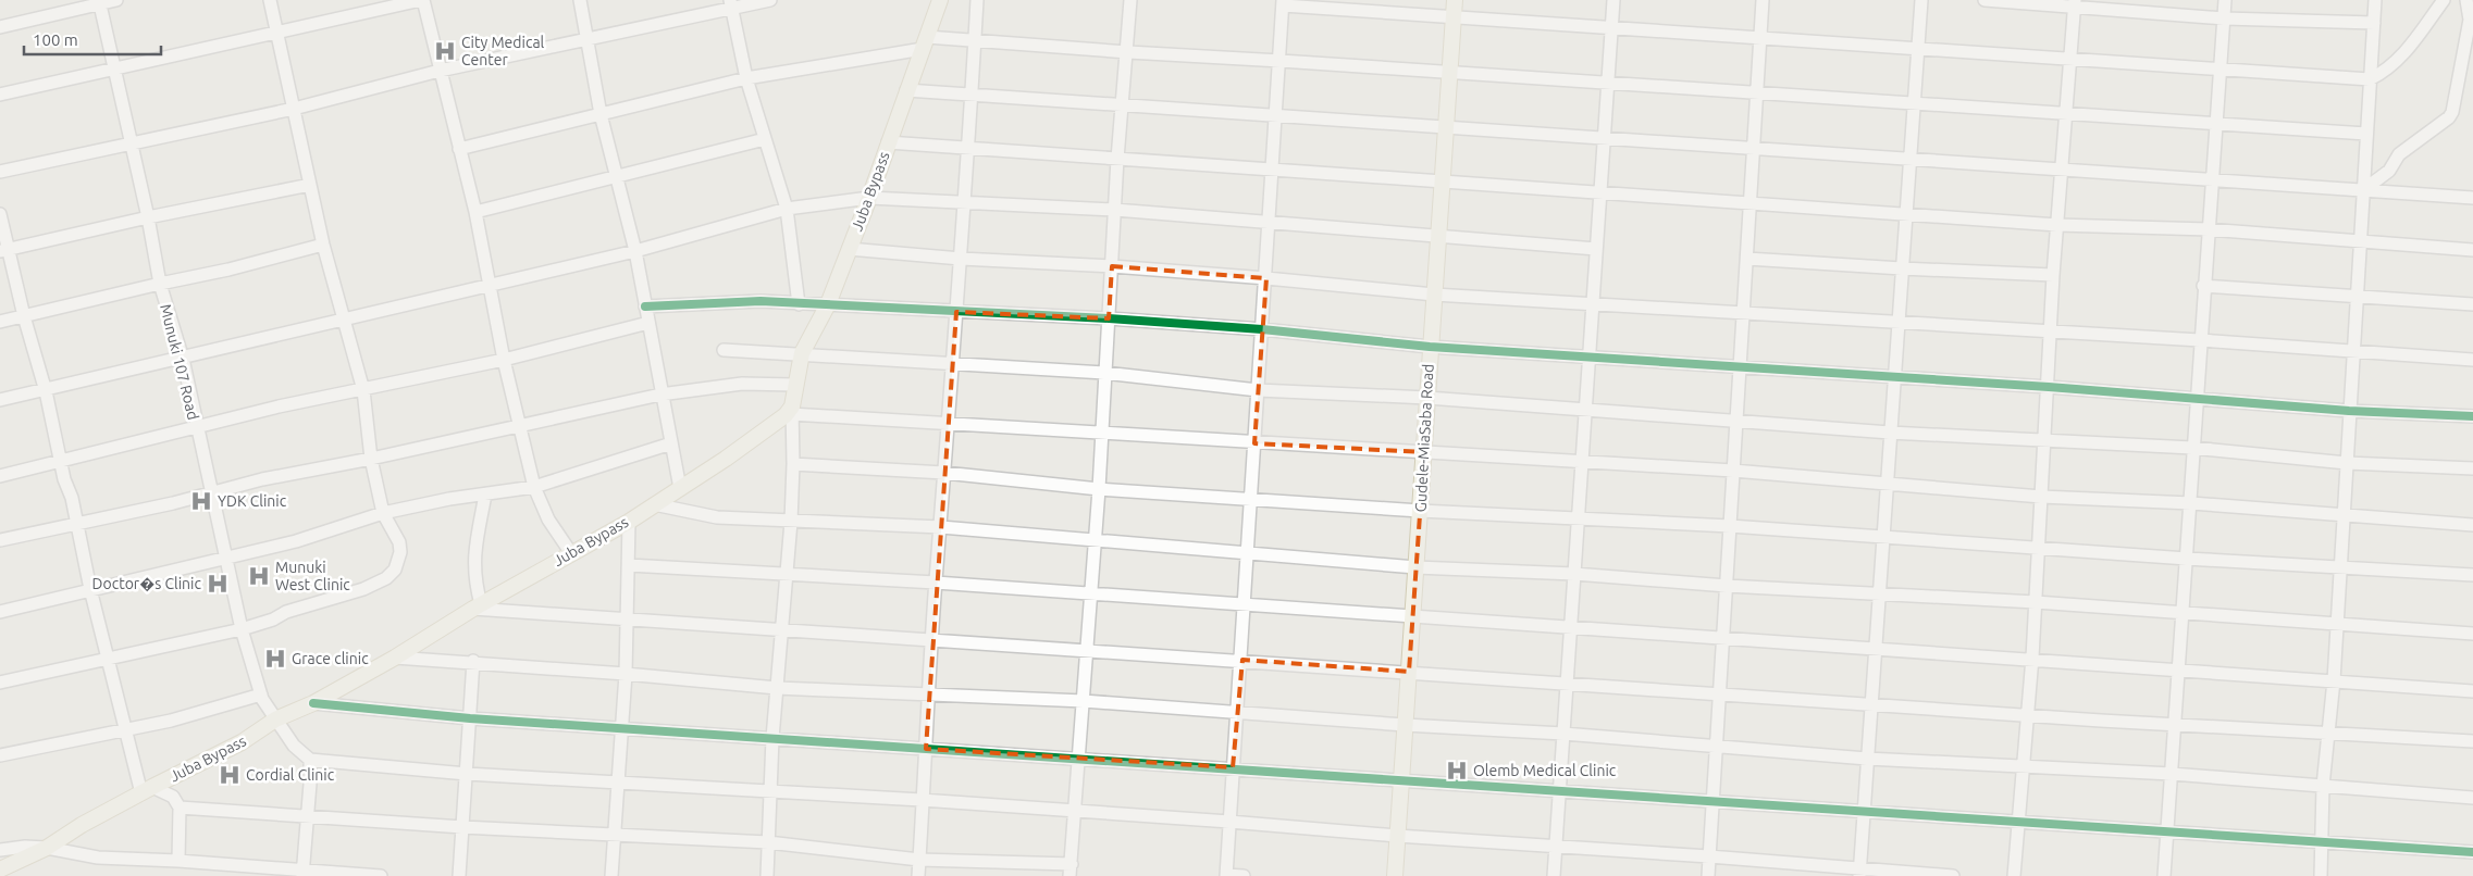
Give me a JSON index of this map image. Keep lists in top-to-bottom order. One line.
{"streets":{"main road":["Juba Bypass","Gudele-MiaSaba Road"],"street":["Munuki 107 Road"]},"crossings":[["Juba Bypass","Munuki 107 Road"]],"places":{"hospital":["City Medical Center","YDK Clinic","Munuki West Clinic","Doctor�s Clinic","Grace clinic","Olemb Medical Clinic","Cordial Clinic"]},"scale_bar":"100 m"}
